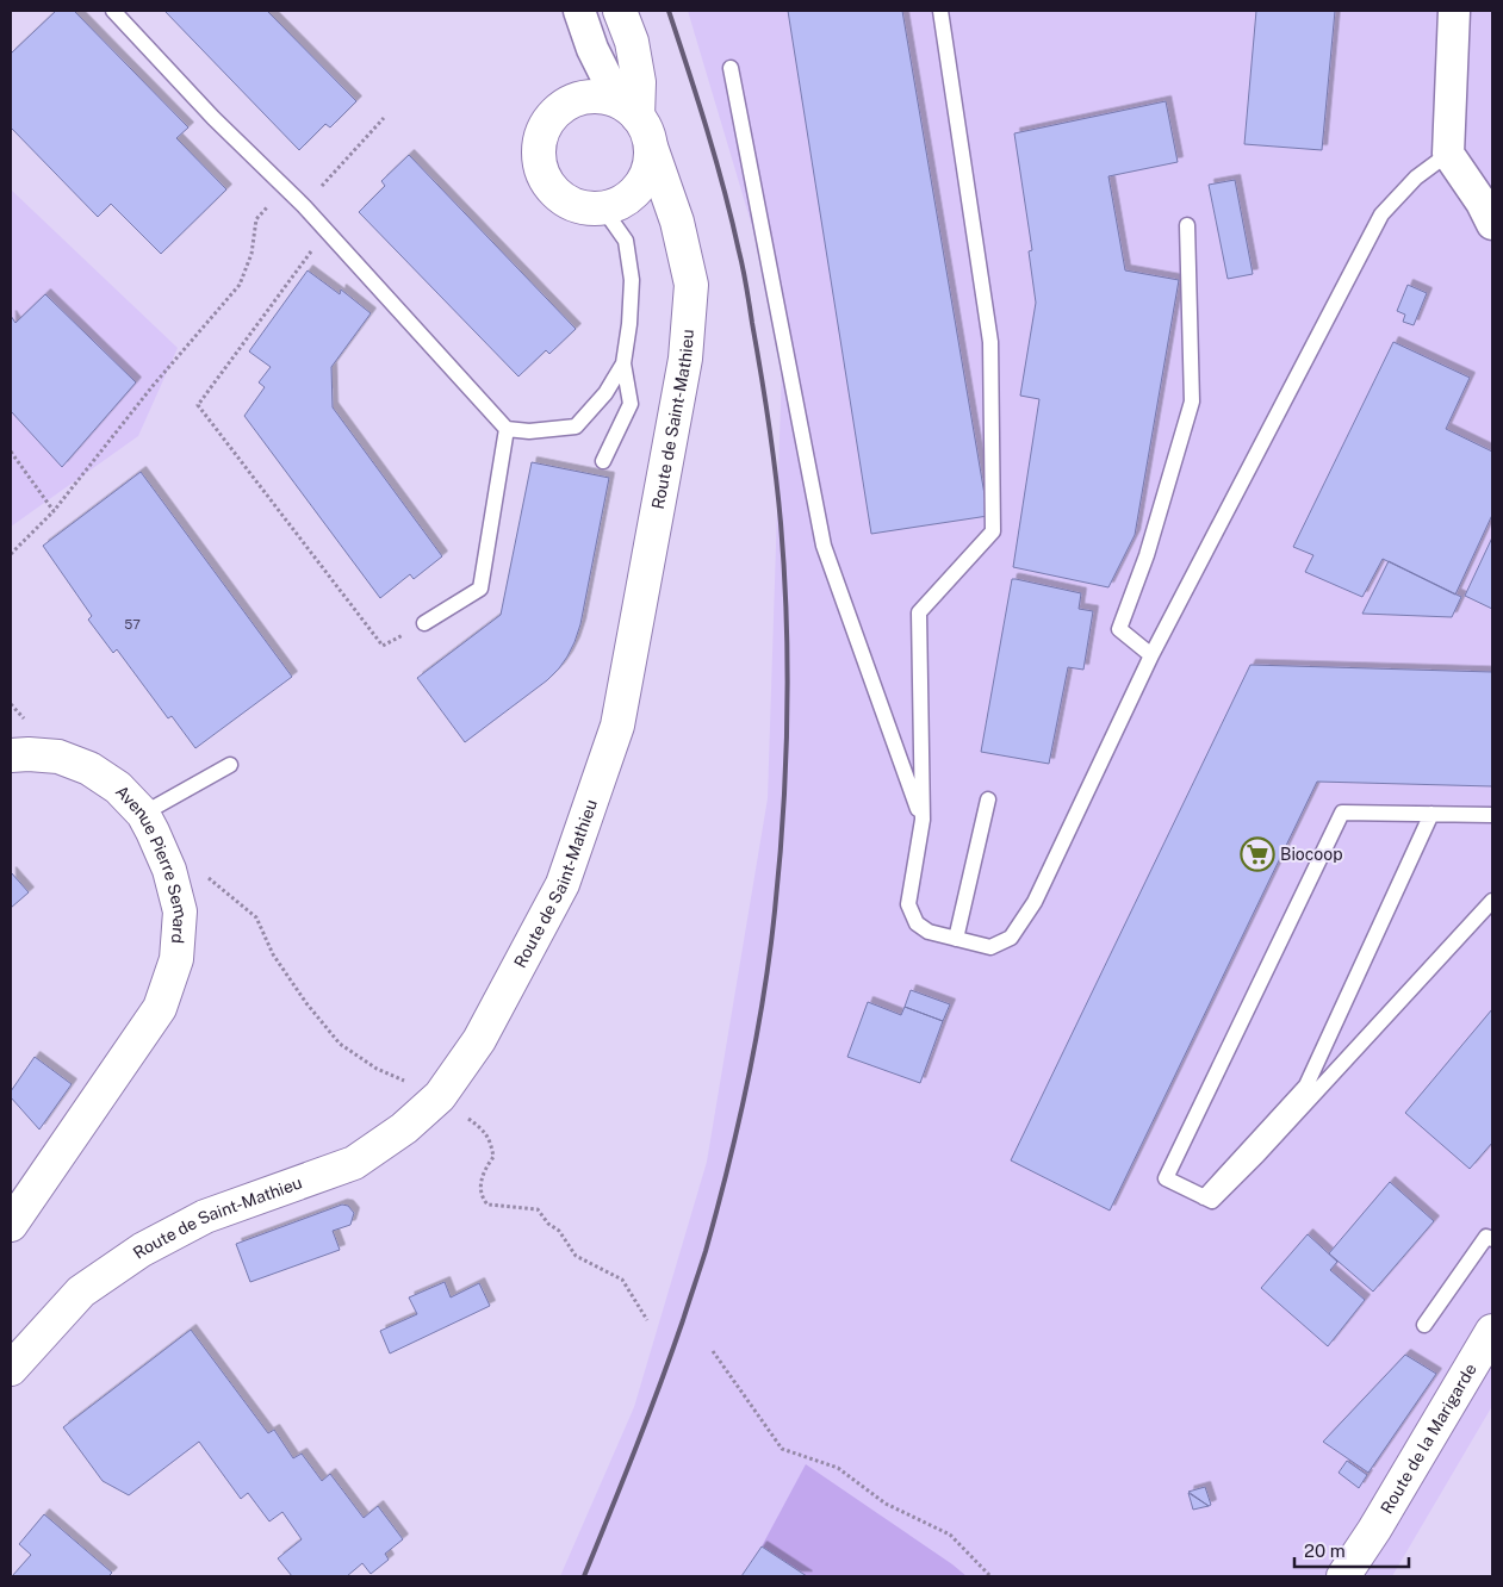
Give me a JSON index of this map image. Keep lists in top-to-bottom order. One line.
{"streets":{"street":["Route de Saint-Mathieu","Avenue Pierre Semard","Route de la Marigarde"]},"places":{"supermarket":["Biocoop"]},"house_numbers":["57"],"scale_bar":"20 m"}
